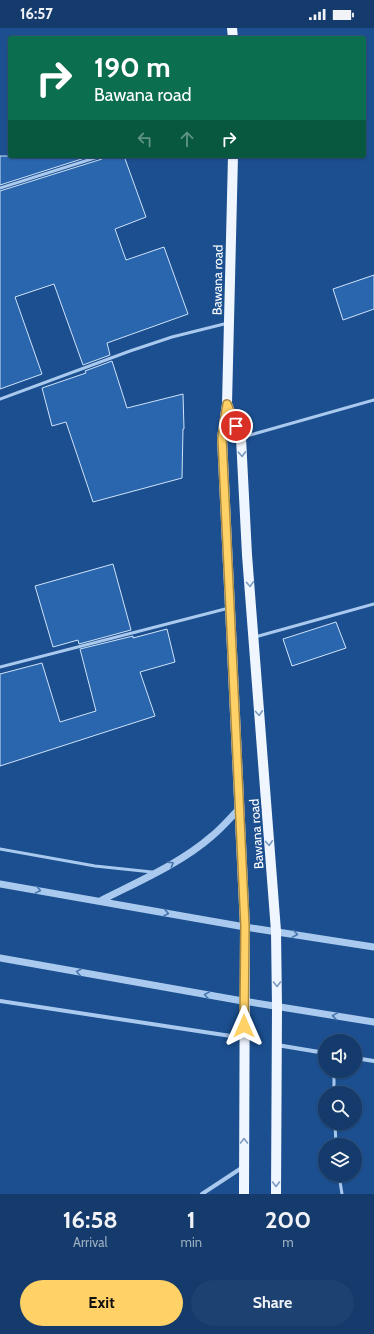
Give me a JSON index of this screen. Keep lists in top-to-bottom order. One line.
{"streets":{"main road":["Bawana road"]},"page":{"status":"16:57","turn":["190 m","Bawana road"],"eta":["16:58","Arrival","1","min","200","m"],"buttons":["Exit","Share"]}}
